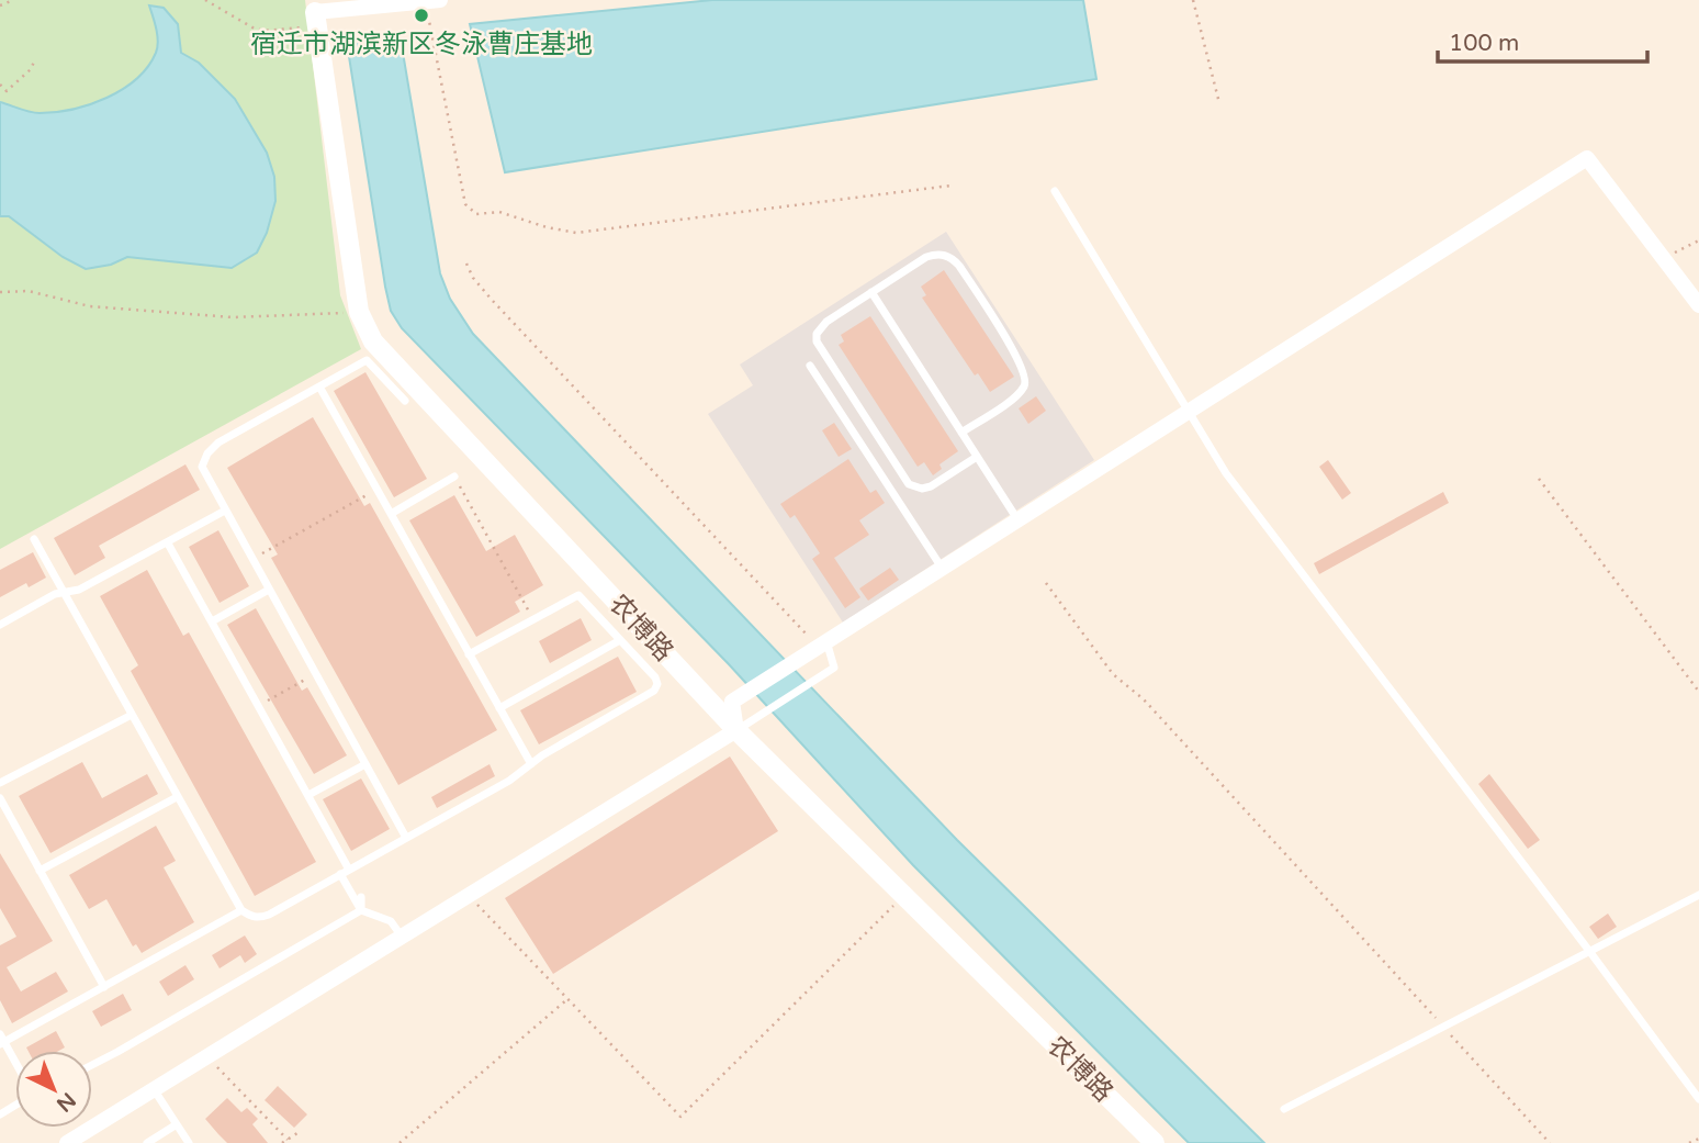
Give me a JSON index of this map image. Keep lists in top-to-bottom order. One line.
{"streets":{"street":["农博路"]},"places":["宿迁市湖滨新区冬泳曹庄基地"],"scale_bar":"100 m","north":"bottom right"}
